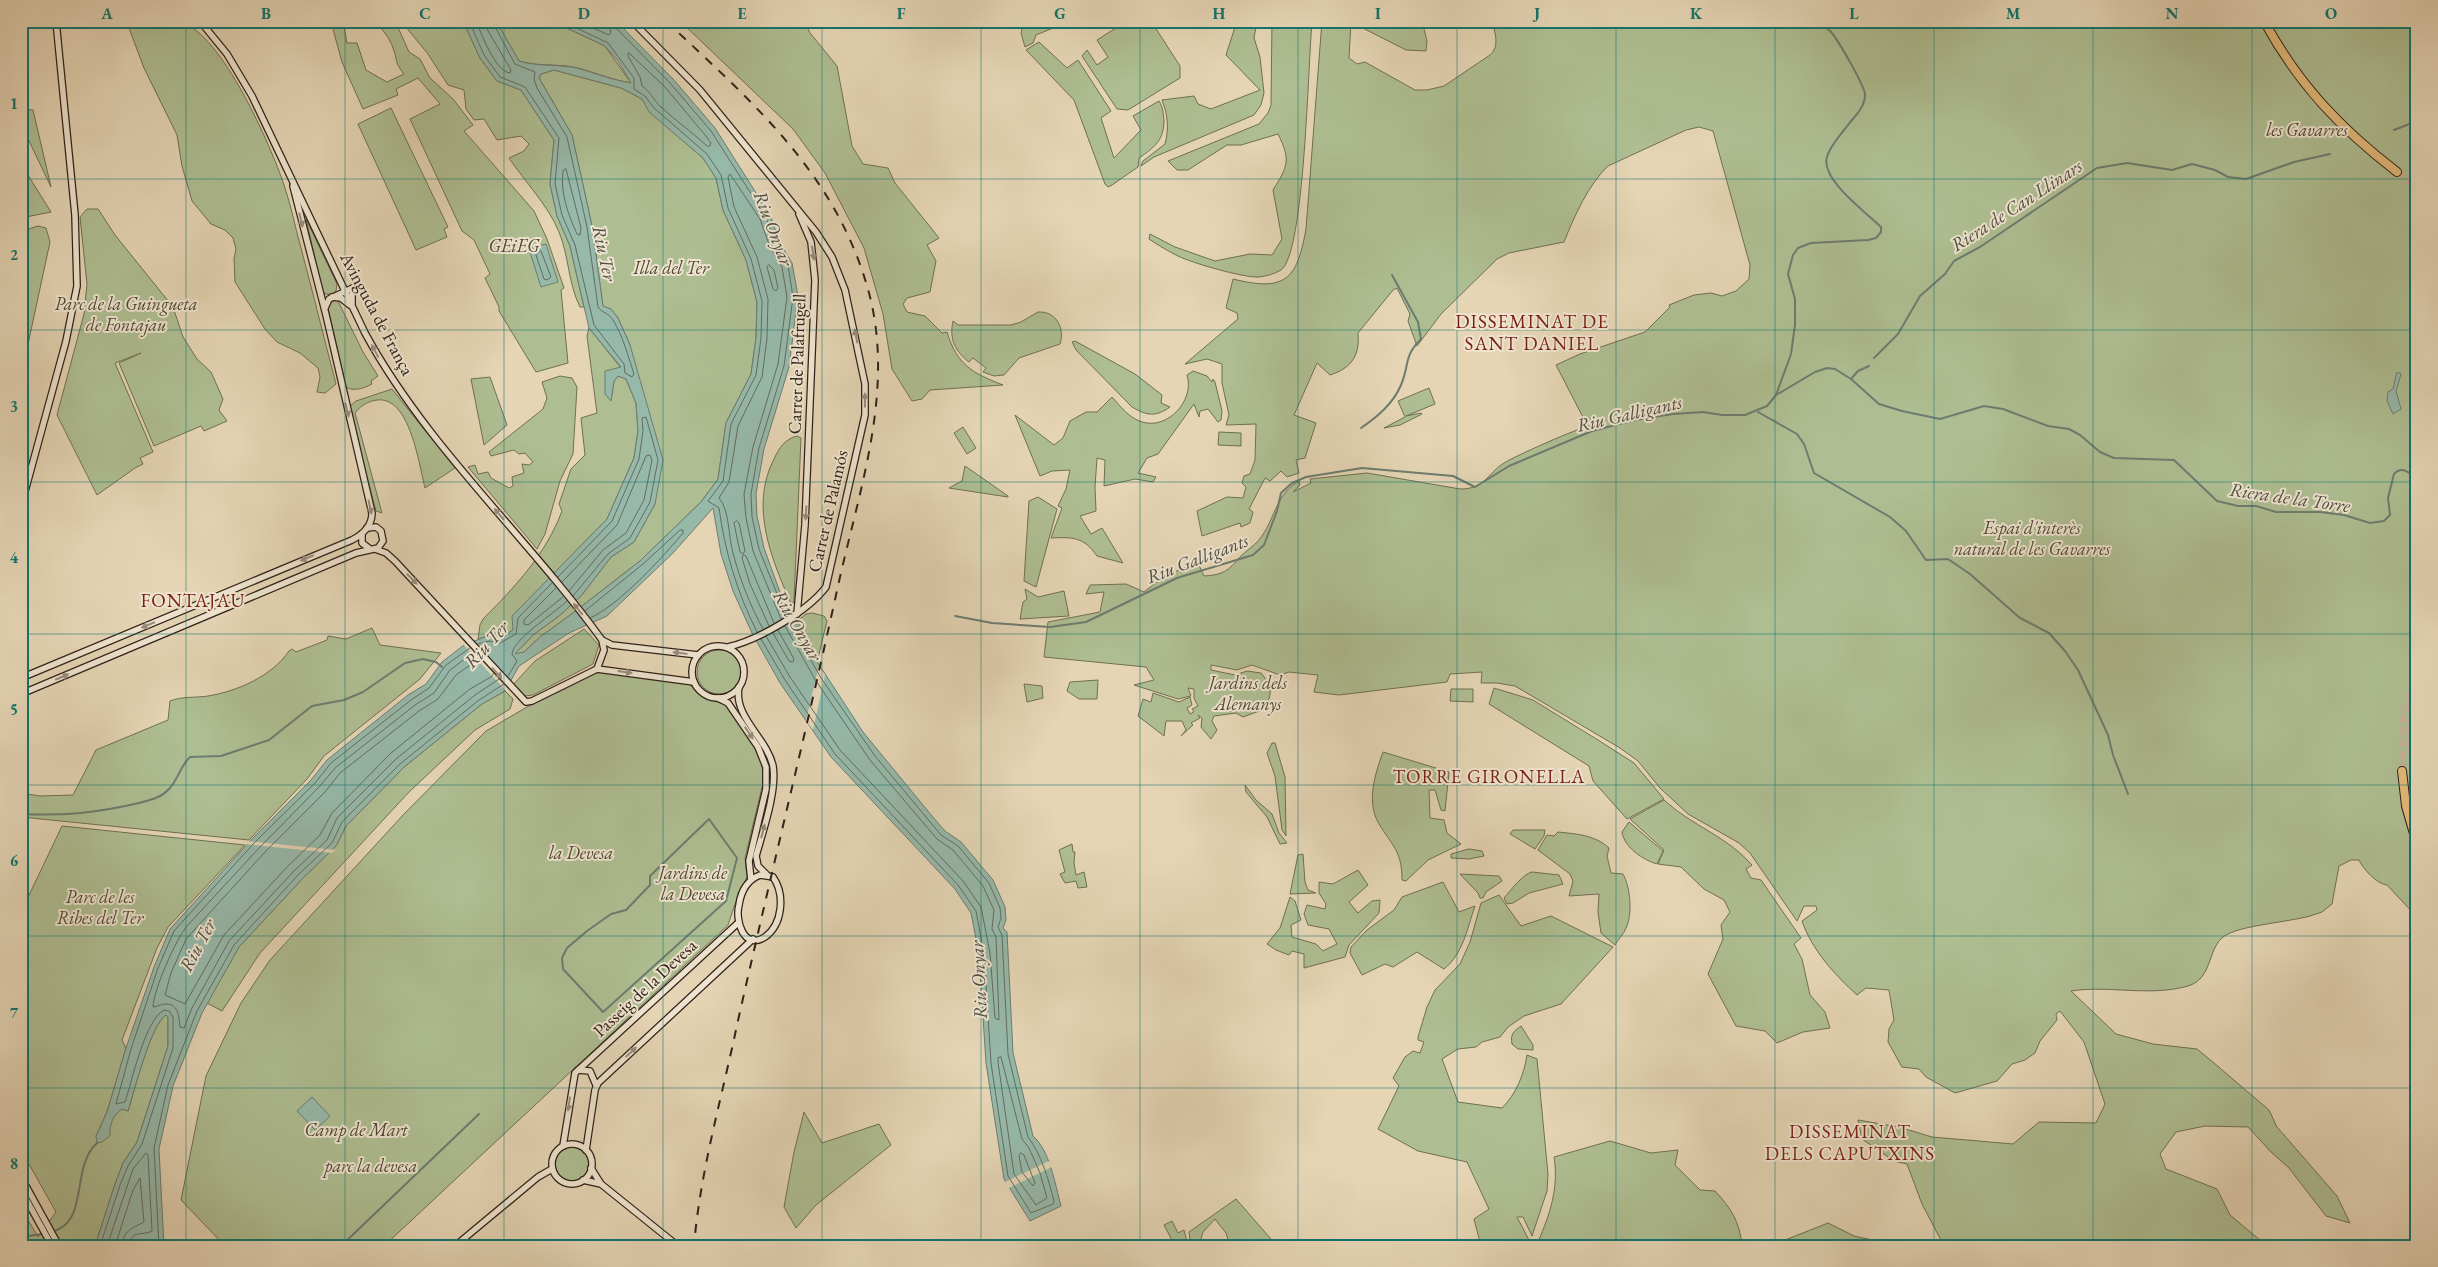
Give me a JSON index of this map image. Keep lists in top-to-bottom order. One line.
{"streets":{"main road":["Avinguda de França","Carrer de Palafrugell","Carrer de Palamós","Passeig de la Devesa"]},"crossings":[["Carrer de Palafrugell","Carrer de Palamós"]],"one_way":["Carrer de Palafrugell","Carrer de Palamós"],"districts":["DISSEMINAT DE SANT DANIEL","FONTAJAU","TORRE GIRONELLA","DISSEMINAT DELS CAPUTXINS"],"water":["Riera de Can Llinars","Riu Onyar","Riu Ter","Riu Galligants","Riera de la Torre"],"parks":["les Gavarres","GEiEG","Illa del Ter","Parc de la Guingueta de Fontajau","Espai d'interès natural de les Gavarres","Jardins dels Alemanys","la Devesa","Jardins de la Devesa","Parc de les Ribes del Ter","Camp de Mart","parc la devesa"],"grid":{"columns":["A","B","C","D","E","F","G","H","I","J","K","L","M","N","O"],"rows":["1","2","3","4","5","6","7","8"]}}
